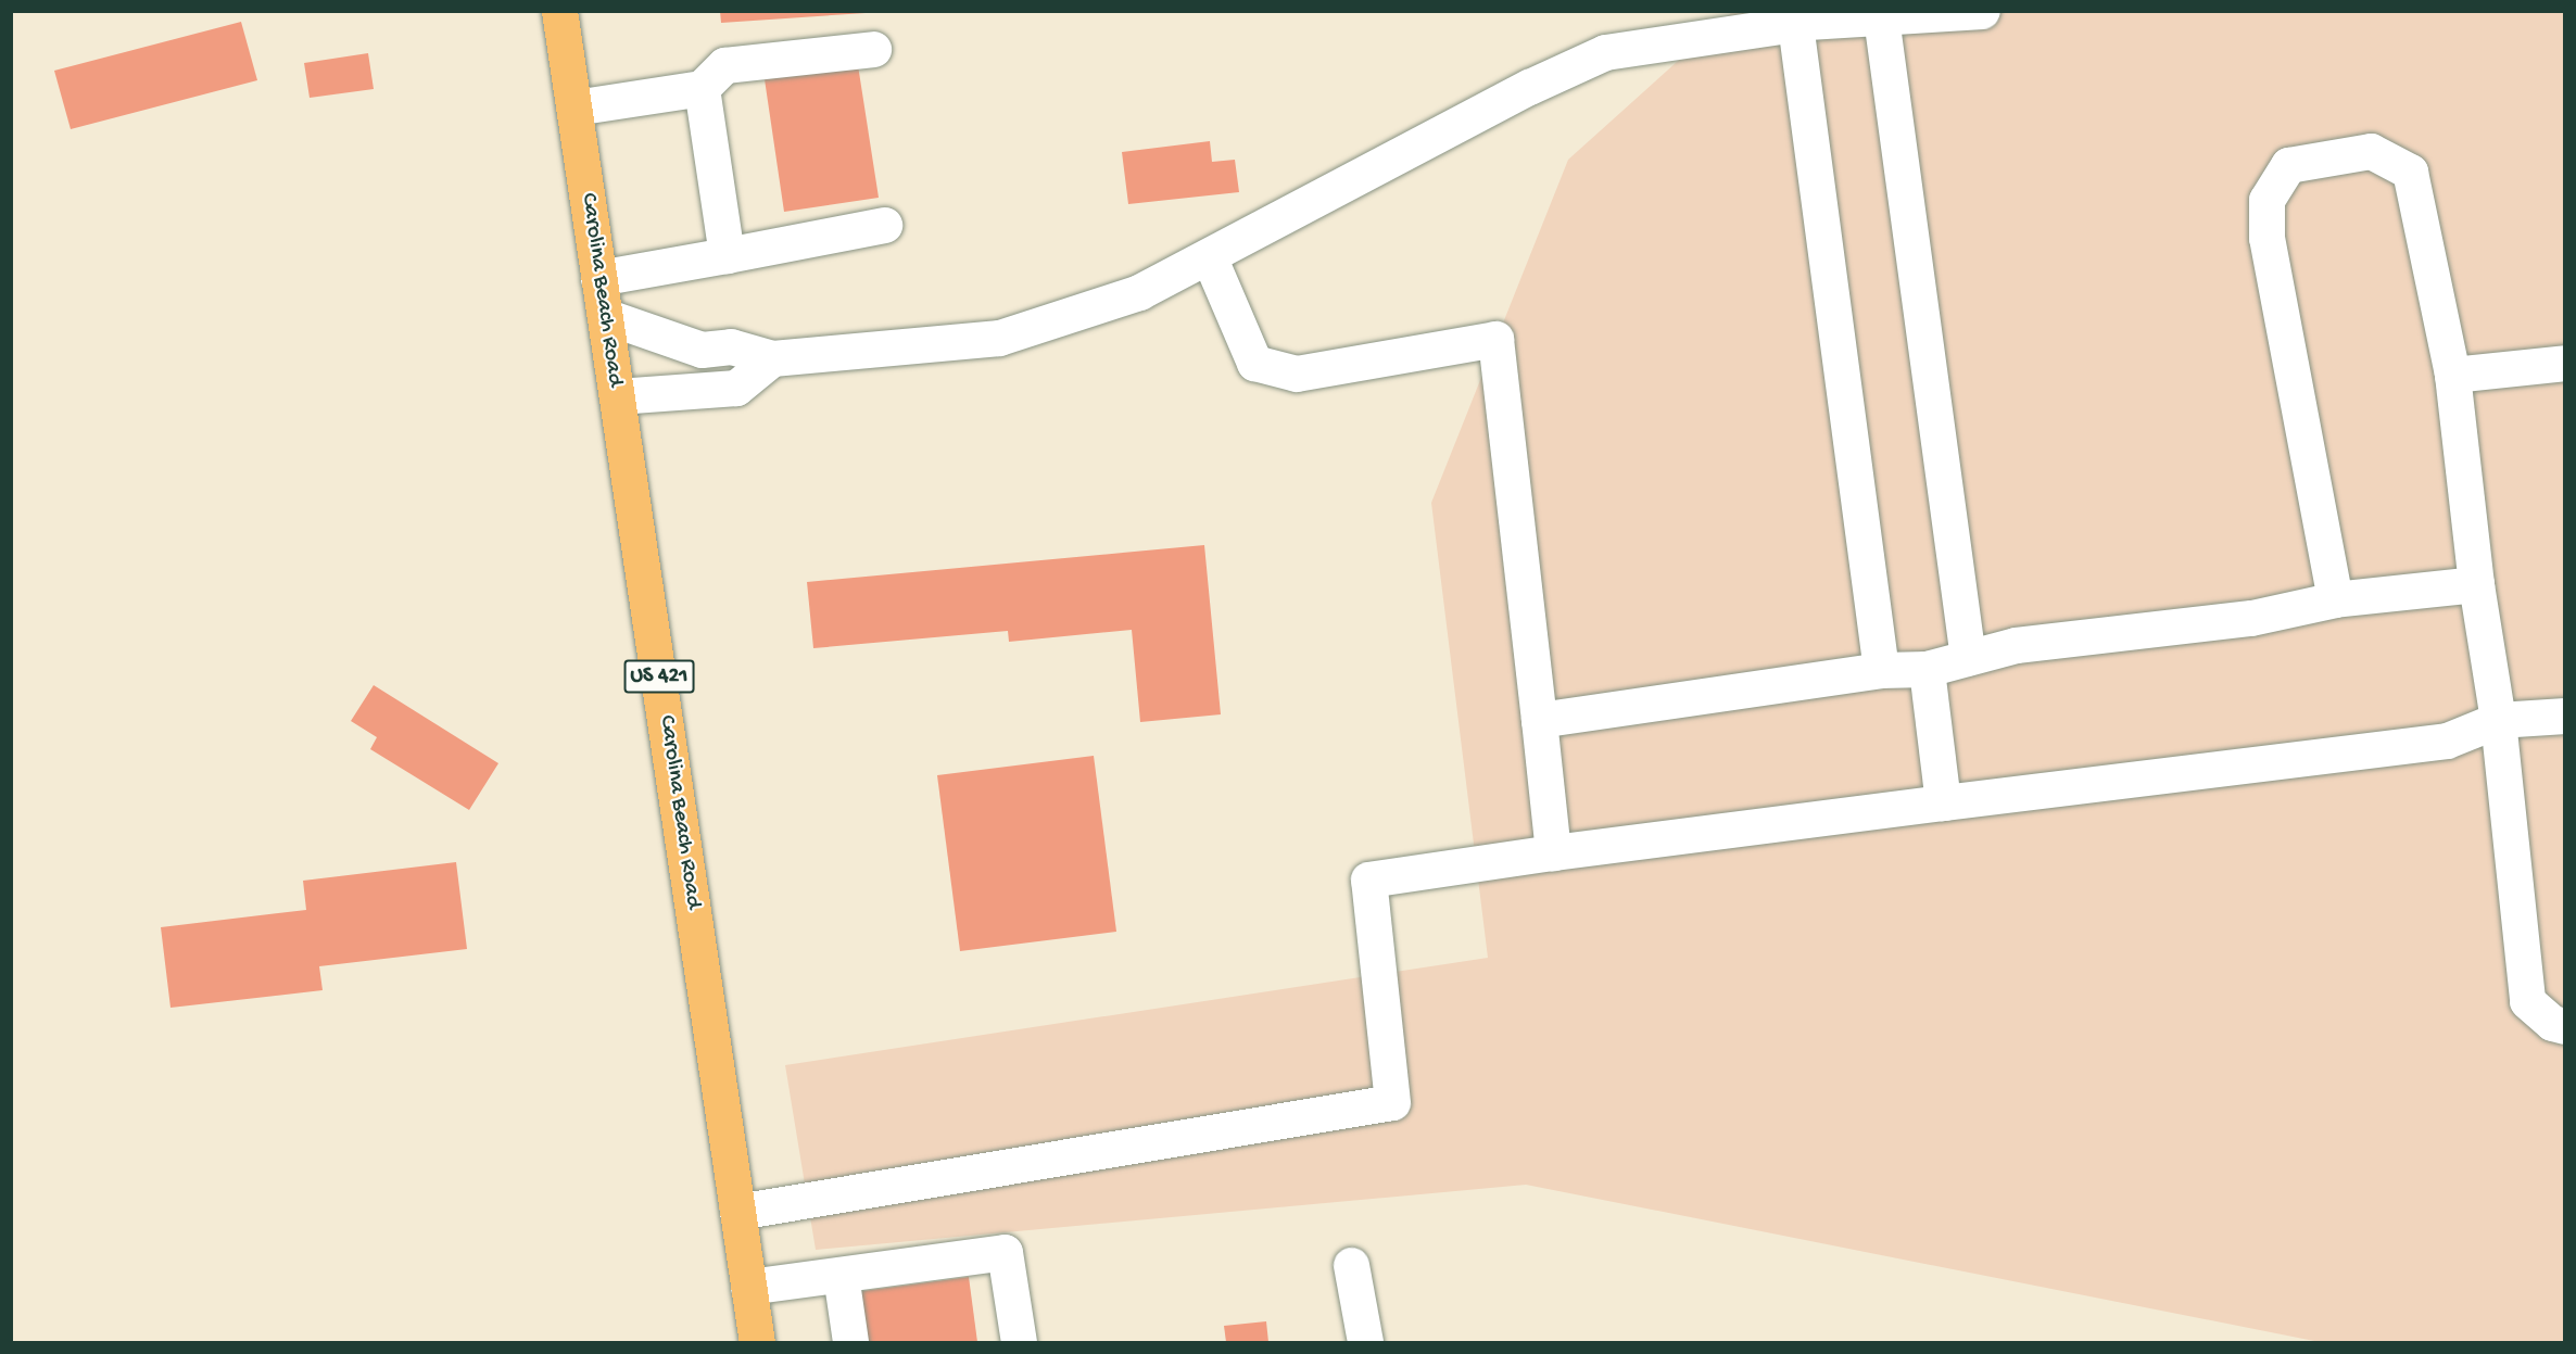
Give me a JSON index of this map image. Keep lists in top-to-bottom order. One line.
{"streets":{"highway":["Carolina Beach Road","US 421"]}}
